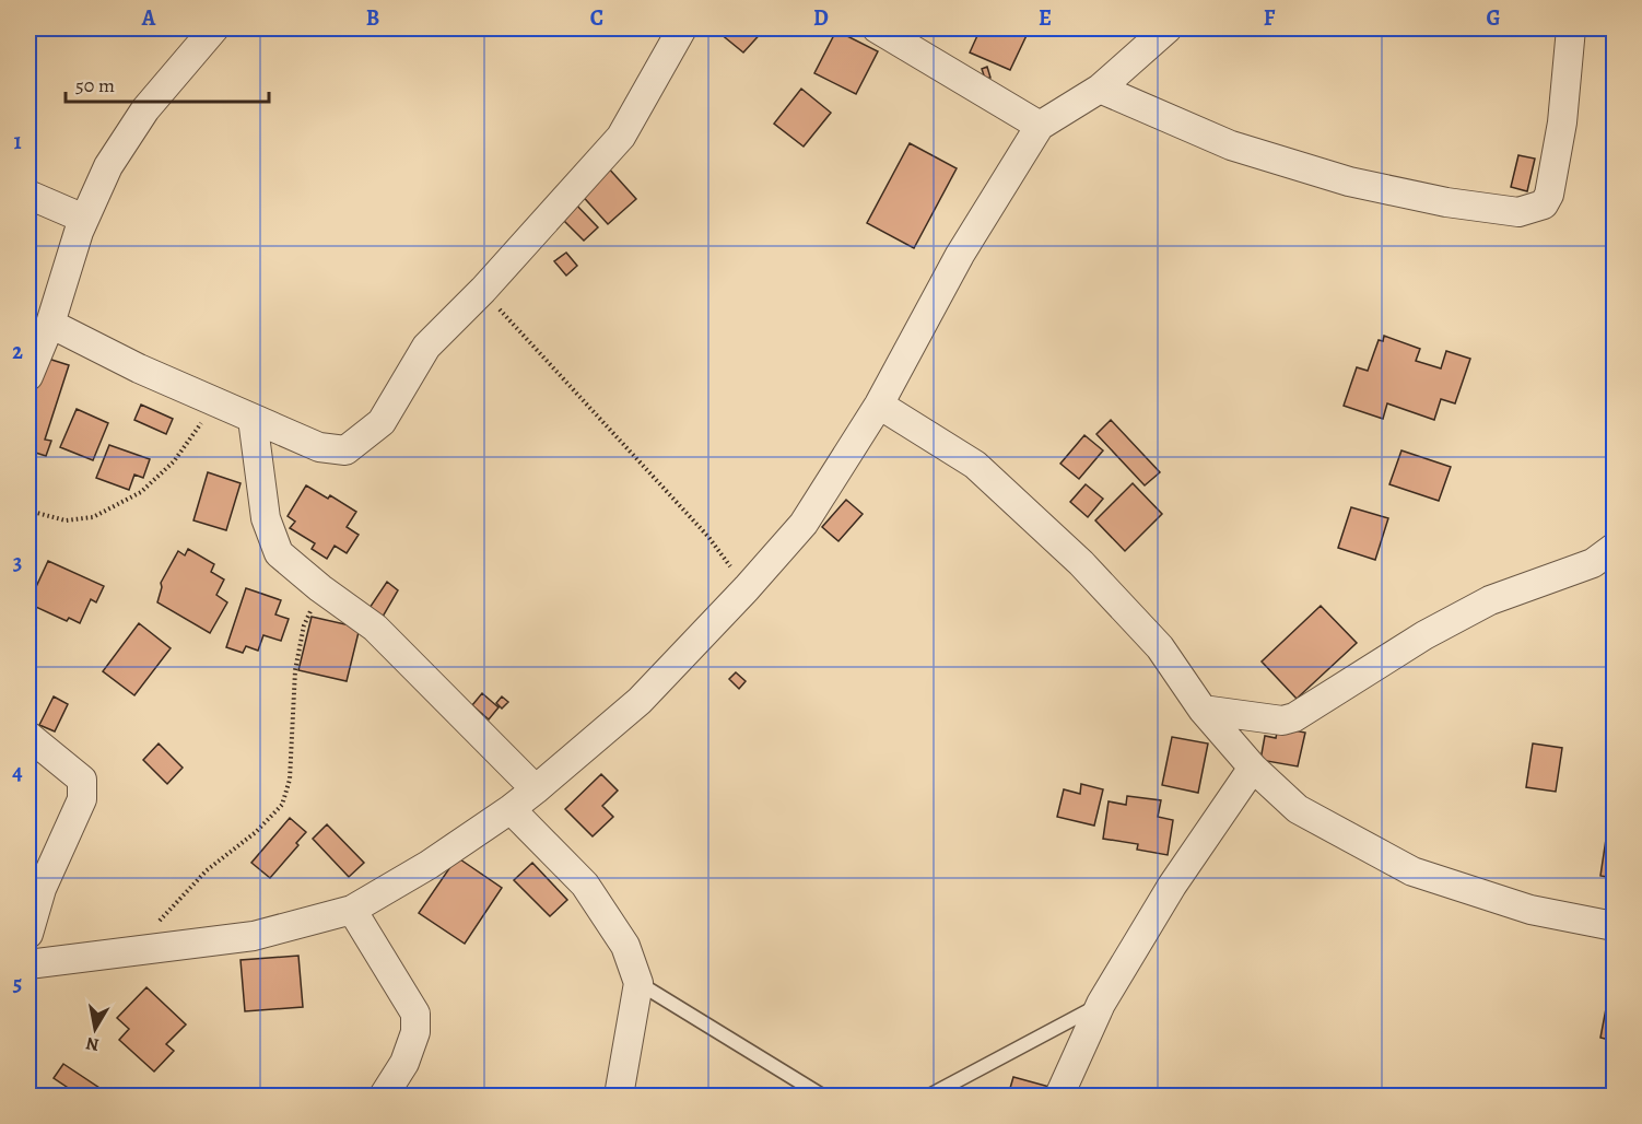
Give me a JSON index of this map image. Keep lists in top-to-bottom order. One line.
{"scale_bar":"50 m","north":"bottom","grid":{"columns":["A","B","C","D","E","F","G"],"rows":["1","2","3","4","5"]}}
